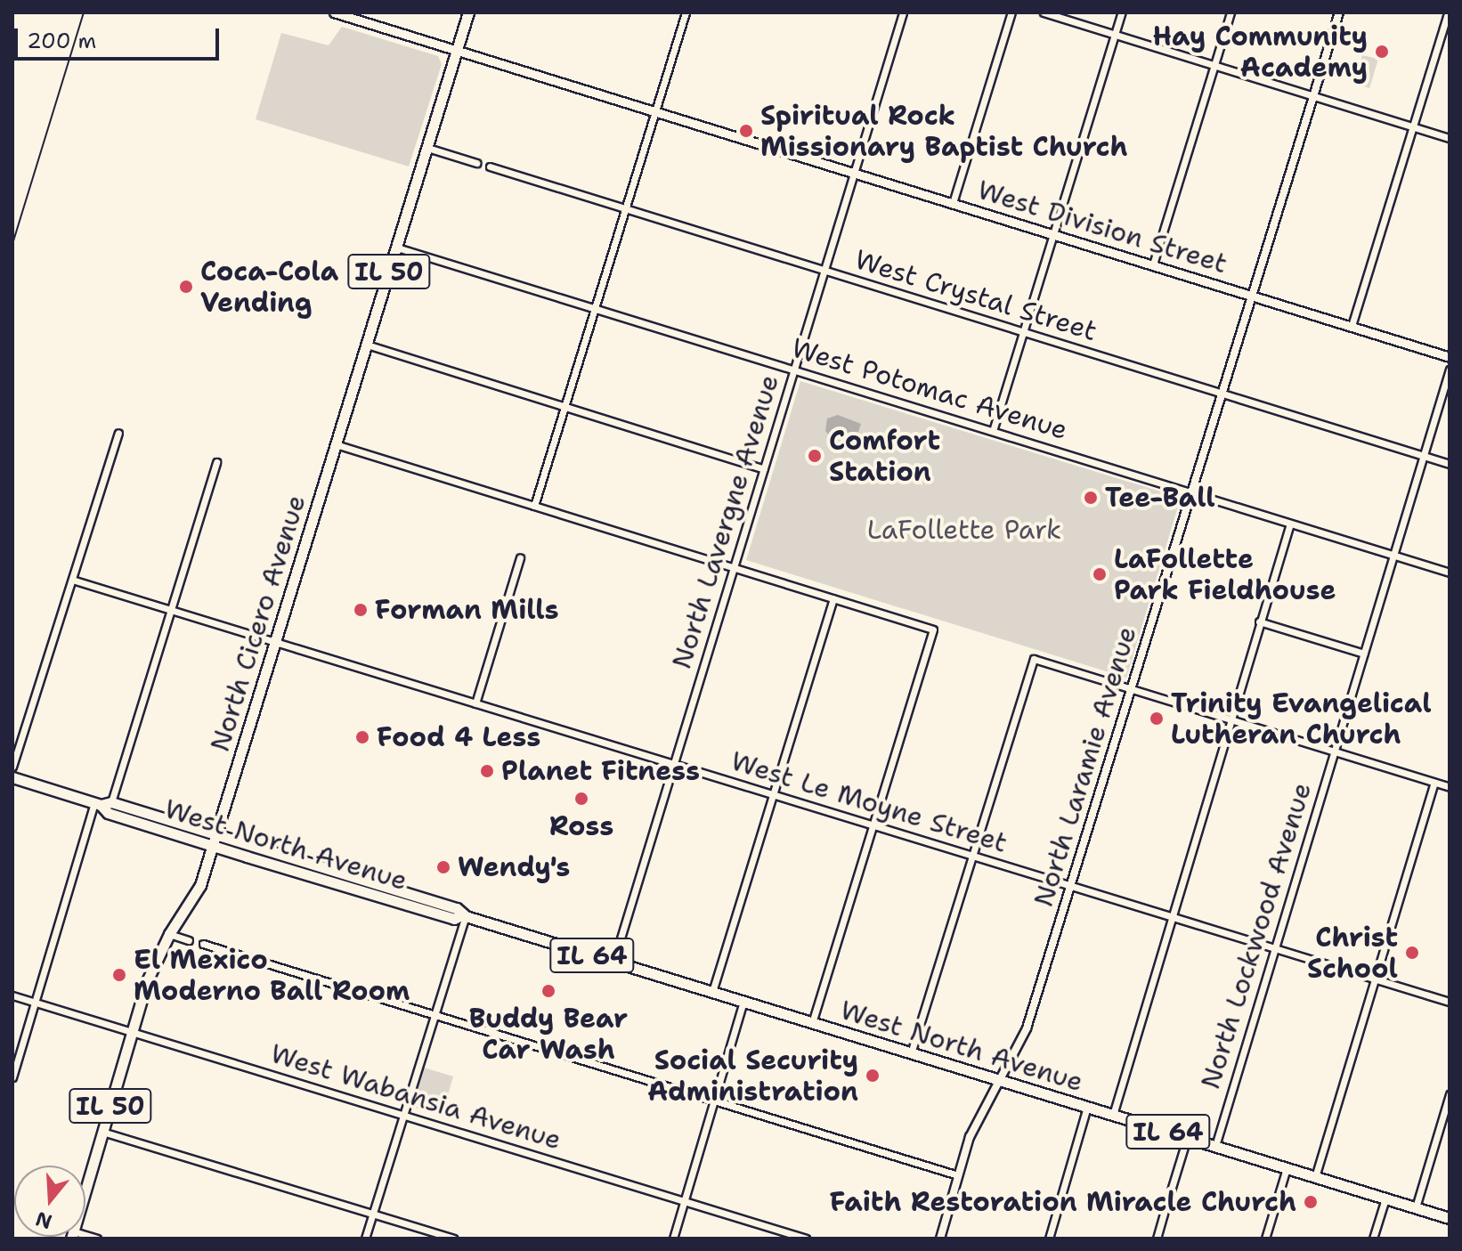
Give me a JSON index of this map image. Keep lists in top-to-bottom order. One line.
{"streets":{"main road":["West Division Street","IL 50","North Cicero Avenue","West North Avenue","IL 64"],"street":["West Crystal Street","West Potomac Avenue","North Lavergne Avenue","North Laramie Avenue","West Le Moyne Street","North Lockwood Avenue","West Wabansia Avenue"]},"crossings":[["West Division Street","North Lavergne Avenue"],["West Division Street","North Cicero Avenue"],["West Division Street","North Laramie Avenue"],["West Crystal Street","North Lavergne Avenue"],["West Crystal Street","North Laramie Avenue"],["West Crystal Street","North Lockwood Avenue"],["West Potomac Avenue","North Lavergne Avenue"],["West Potomac Avenue","North Cicero Avenue"],["West Potomac Avenue","North Laramie Avenue"],["West Potomac Avenue","North Lockwood Avenue"],["North Lavergne Avenue","West Le Moyne Street"],["North Lavergne Avenue","West North Avenue"],["North Cicero Avenue","West Le Moyne Street"],["North Cicero Avenue","West North Avenue"],["North Cicero Avenue","West Wabansia Avenue"],["North Laramie Avenue","West Le Moyne Street"],["North Laramie Avenue","West North Avenue"],["West Le Moyne Street","North Lockwood Avenue"],["West North Avenue","North Lockwood Avenue"]],"parks":["LaFollette Park"],"places":["Hay Community Academy","Spiritual Rock Missionary Baptist Church","Coca-Cola Vending","Comfort Station","Tee-Ball","LaFollette Park Fieldhouse","Forman Mills","Trinity Evangelical Lutheran Church","Food 4 Less","Planet Fitness","Ross","Wendy's","Christ School","El Mexico Moderno Ball Room","Buddy Bear Car Wash","Social Security Administration","Faith Restoration Miracle Church"],"scale_bar":"200 m","north":"bottom"}
